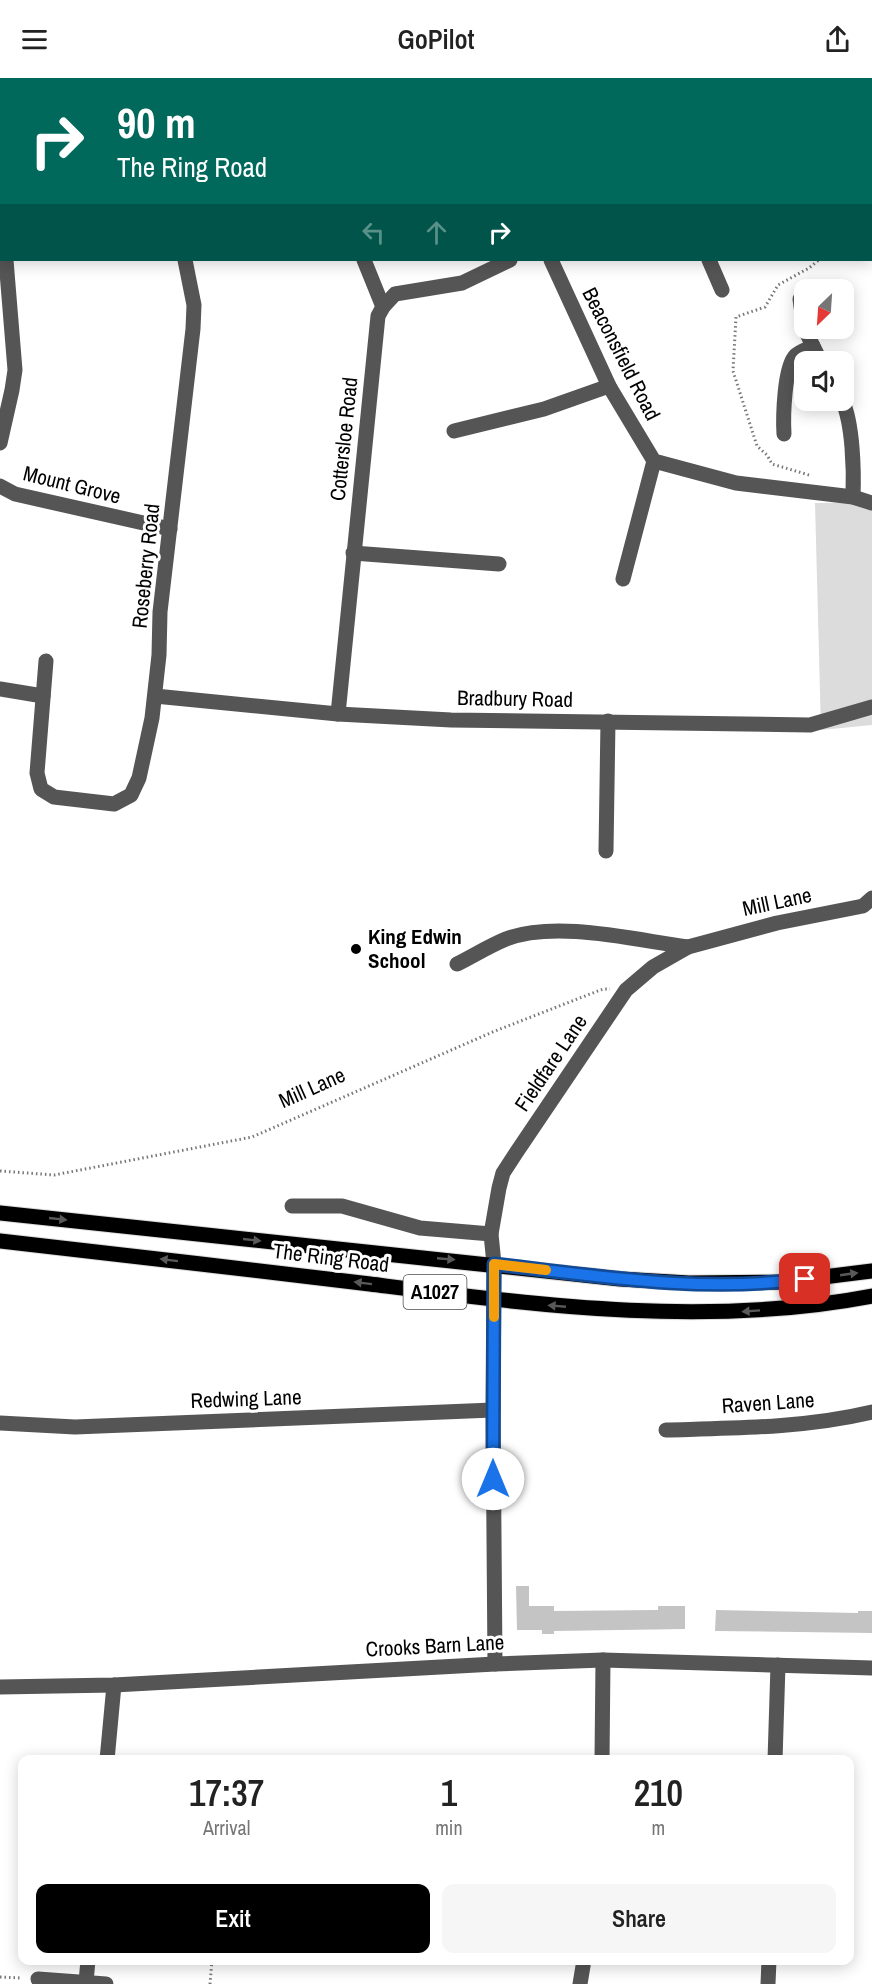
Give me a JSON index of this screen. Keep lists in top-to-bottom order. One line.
{"streets":{"main road":["The Ring Road","A1027"],"street":["Beaconsfield Road","Cottersloe Road","Mount Grove","Roseberry Road","Bradbury Road","Mill Lane","Fieldfare Lane","Redwing Lane","Raven Lane","Crooks Barn Lane"]},"crossings":[["Cottersloe Road","Bradbury Road"],["Mount Grove","Roseberry Road"],["Roseberry Road","Bradbury Road"],["Mill Lane","Fieldfare Lane"],["Fieldfare Lane","The Ring Road"]],"places":["King Edwin School"],"north":"bottom left","page":{"header":"GoPilot","turn":["90 m","The Ring Road"],"eta":["17:37","Arrival","1","min","210","m"],"buttons":["Exit","Share"]}}
